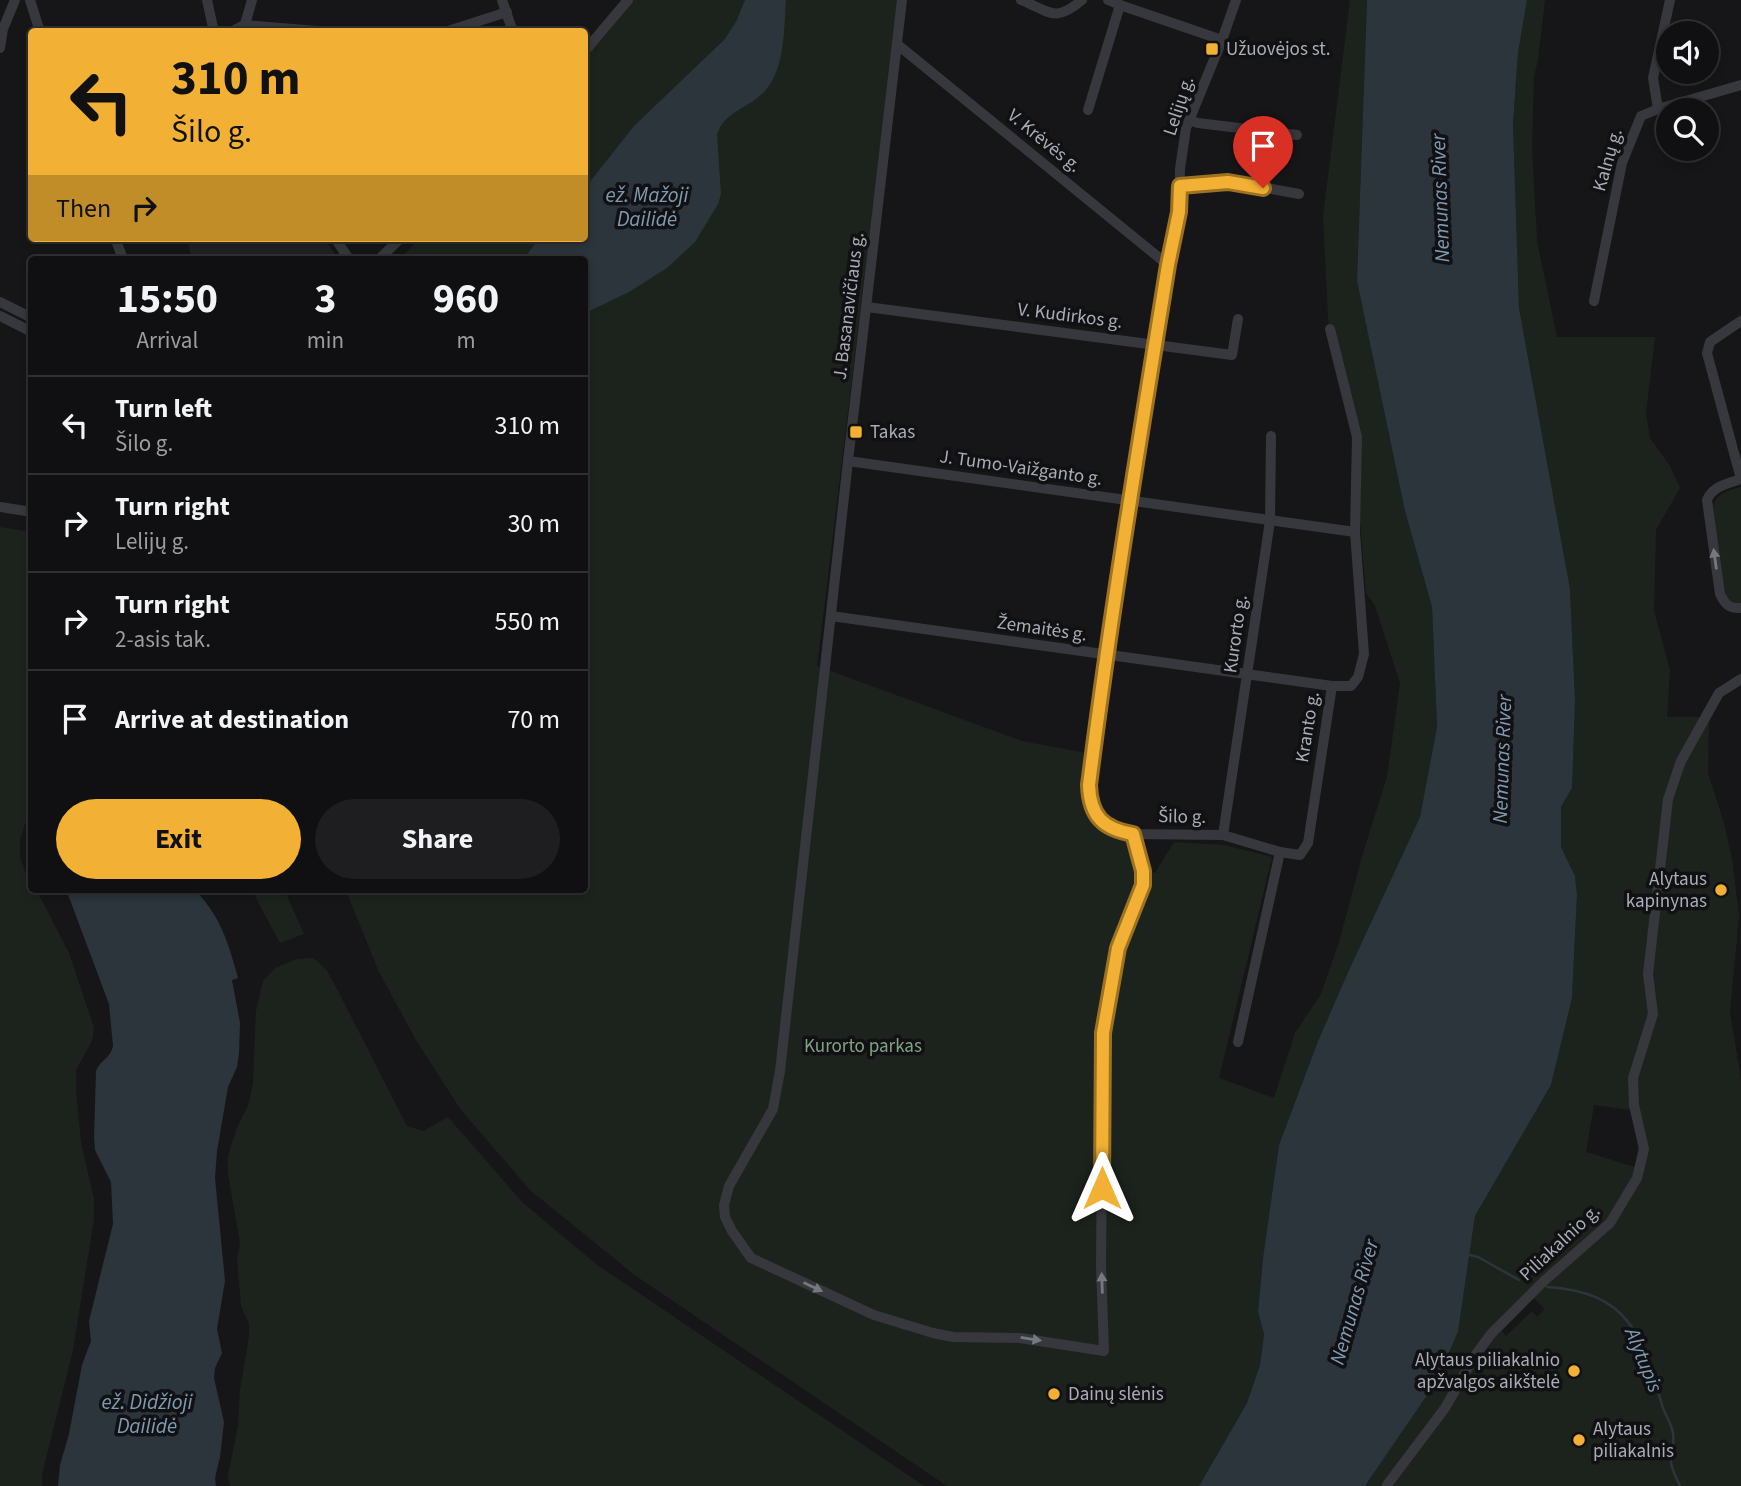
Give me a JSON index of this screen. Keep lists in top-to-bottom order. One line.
{"streets":{"street":["Lelijų g.","V. Krėvės g.","Kalnų g.","J. Basanavičiaus g.","V. Kudirkos g.","J. Tumo-Vaižganto g.","Žemaitės g.","Kurorto g.","Kranto g.","Šilo g.","Piliakalnio g."]},"crossings":[["Lelijų g.","V. Krėvės g."],["Lelijų g.","V. Kudirkos g."],["Lelijų g.","J. Tumo-Vaižganto g."],["Lelijų g.","Žemaitės g."],["Lelijų g.","Šilo g."],["V. Krėvės g.","J. Basanavičiaus g."],["J. Basanavičiaus g.","V. Kudirkos g."],["J. Basanavičiaus g.","J. Tumo-Vaižganto g."],["J. Basanavičiaus g.","Žemaitės g."],["J. Basanavičiaus g.","Šilo g."],["J. Tumo-Vaižganto g.","Kurorto g."],["J. Tumo-Vaižganto g.","Kranto g."],["Žemaitės g.","Kurorto g."],["Žemaitės g.","Kranto g."],["Kurorto g.","Šilo g."],["Kranto g.","Šilo g."]],"water":["ež. Mažoji Dailidė","Nemunas River","Alytupis","ež. Didžioji Dailidė"],"parks":["Kurorto parkas"],"places":{"transit":["Užuovėjos st.","Takas"],"other":["Alytaus kapinynas","Alytaus piliakalnio apžvalgos aikštelė","Dainų slėnis","Alytaus piliakalnis"]},"page":{"turn":["310 m","Šilo g."],"then":"Then","eta":["15:50","Arrival","3","min","960","m"],"list":[{"name":"Turn left","note":"Šilo g.","value":"310 m"},{"name":"Turn right","note":"Lelijų g.","value":"30 m"},{"name":"Turn right","note":"2-asis tak.","value":"550 m"},{"name":"Arrive at destination","value":"70 m"}],"buttons":["Exit","Share"]}}
